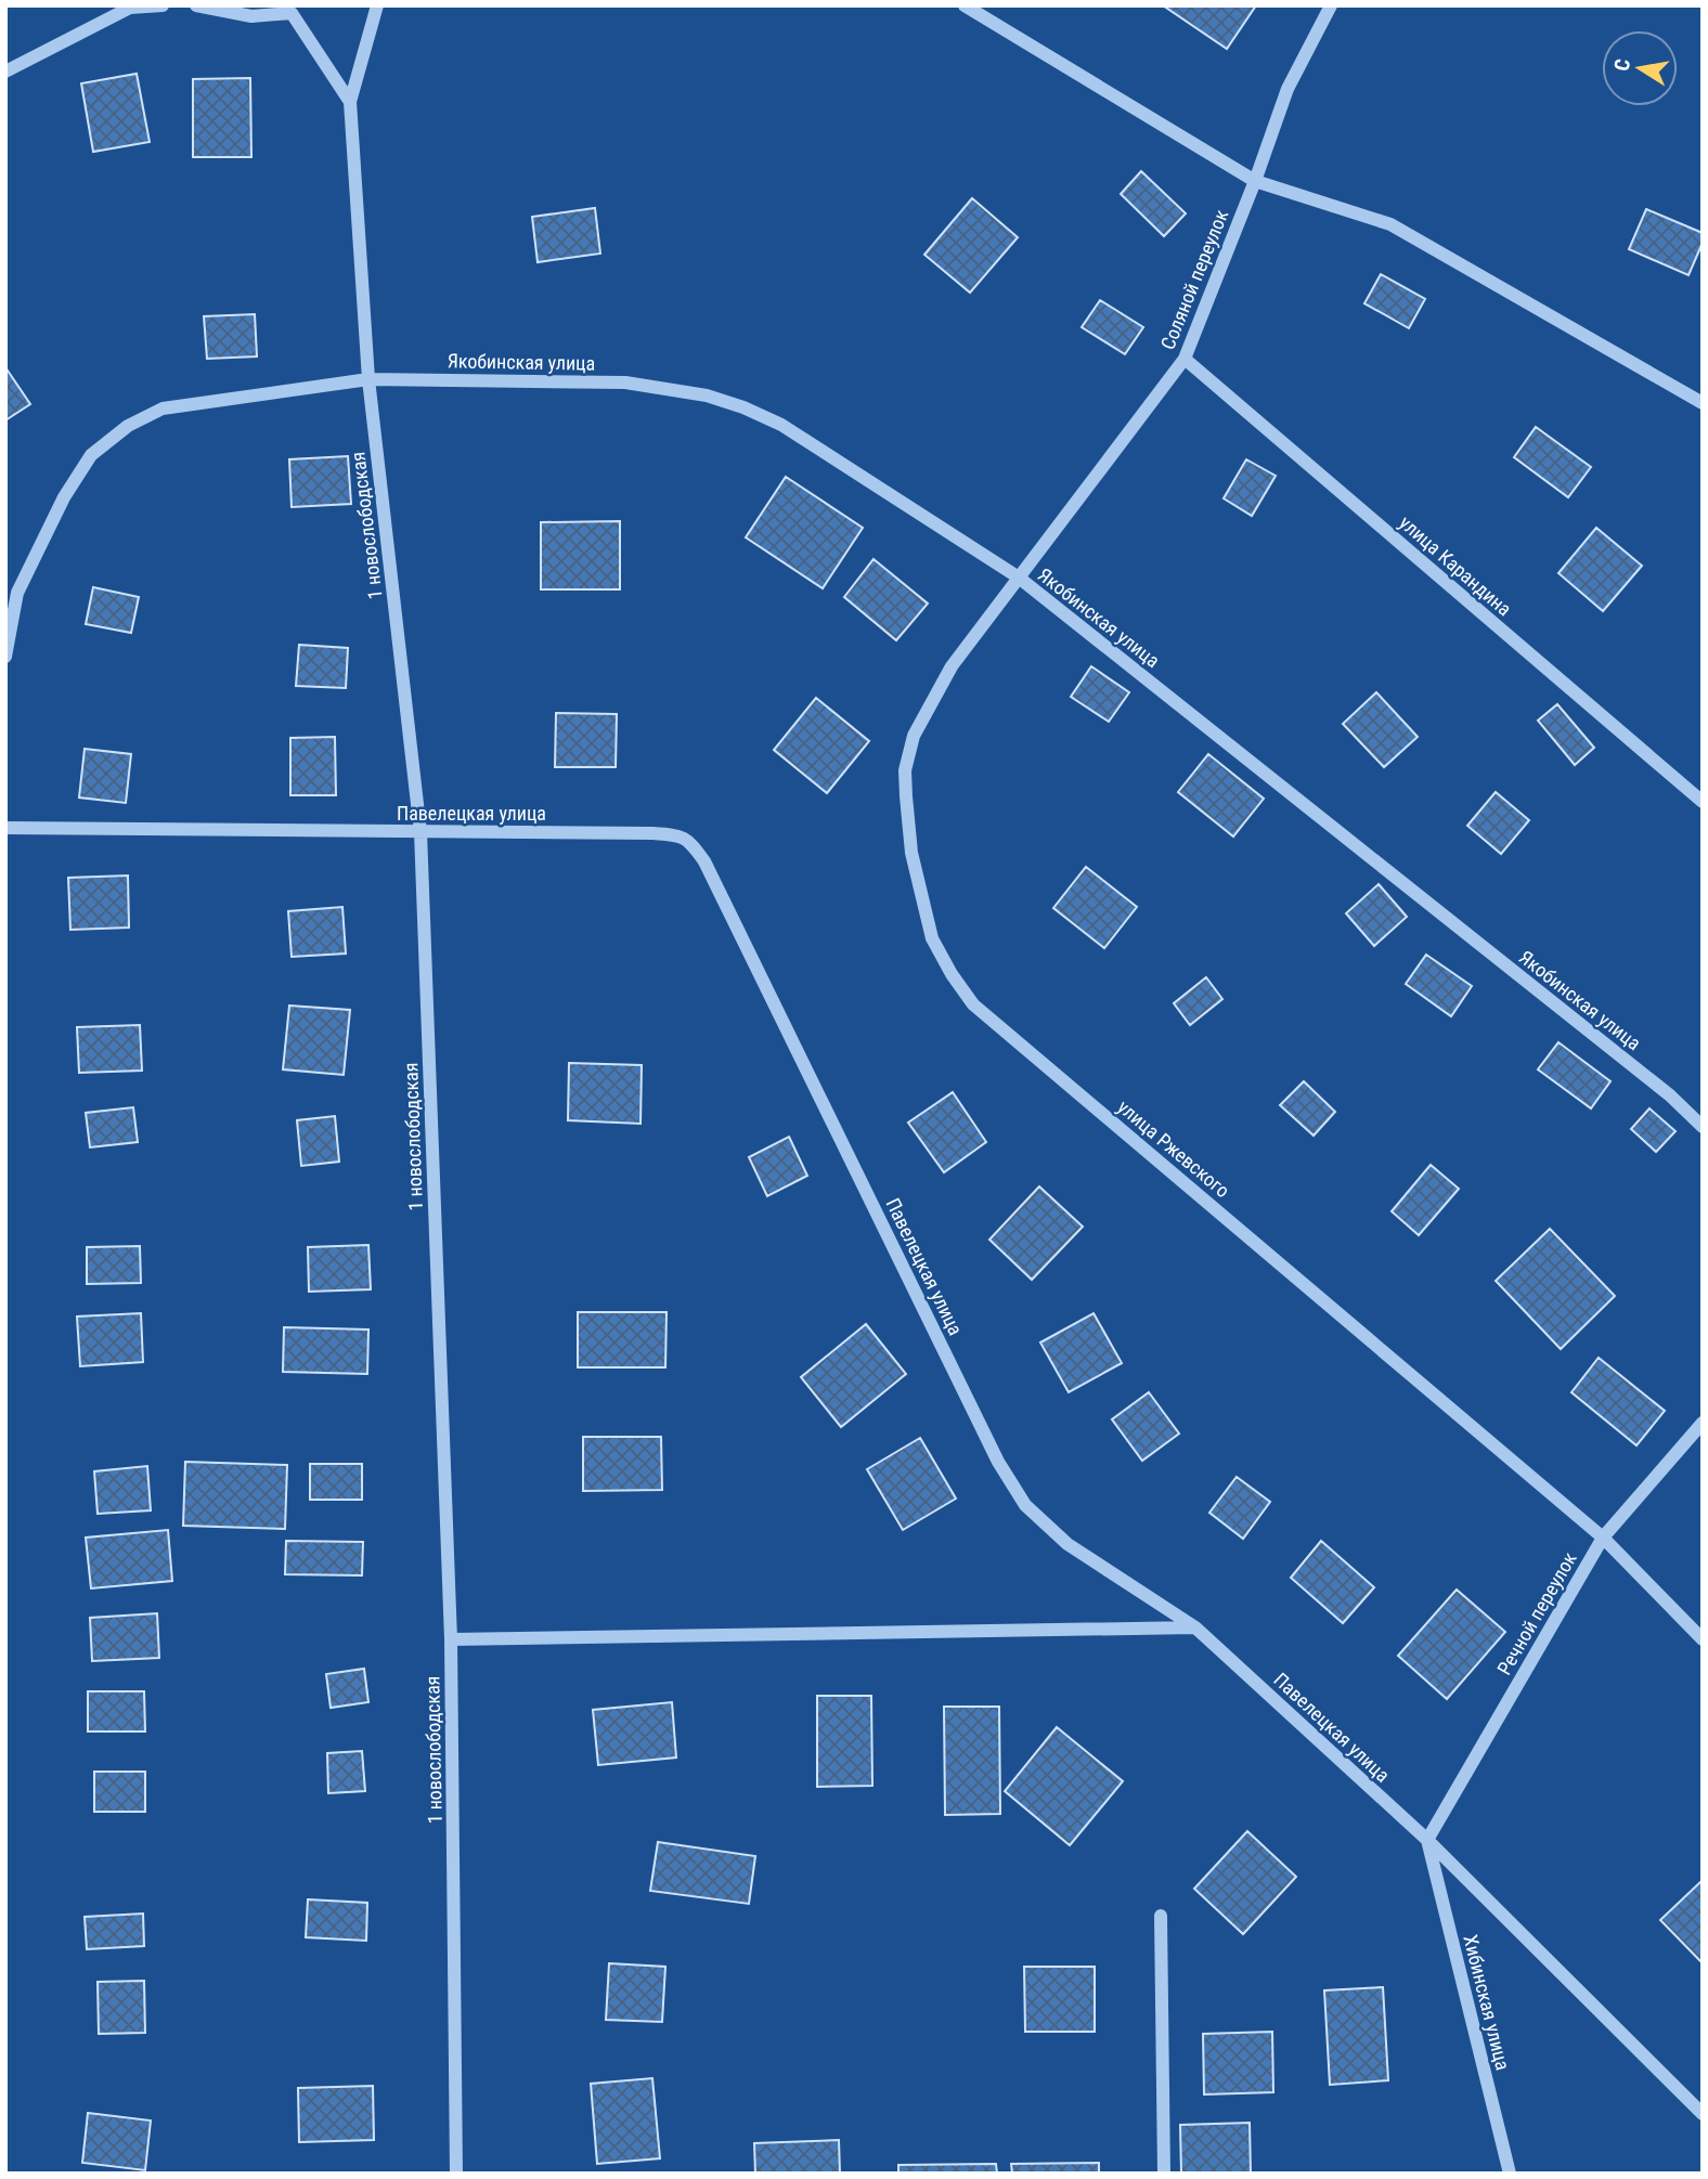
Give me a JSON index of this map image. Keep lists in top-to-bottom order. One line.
{"streets":{"street":["Соляной переулок","Якобинская улица","1 новослободская","улица Карандина","Павелецкая улица","улица Ржевского","Речной переулок","Хибинская улица"]},"crossings":[["Соляной переулок","Якобинская улица"],["Соляной переулок","улица Карандина"],["Соляной переулок","улица Ржевского"],["Якобинская улица","1 новослободская"],["Якобинская улица","улица Ржевского"],["1 новослободская","Павелецкая улица"],["Павелецкая улица","Речной переулок"],["Павелецкая улица","Хибинская улица"],["улица Ржевского","Речной переулок"],["Речной переулок","Хибинская улица"]],"north":"left"}
